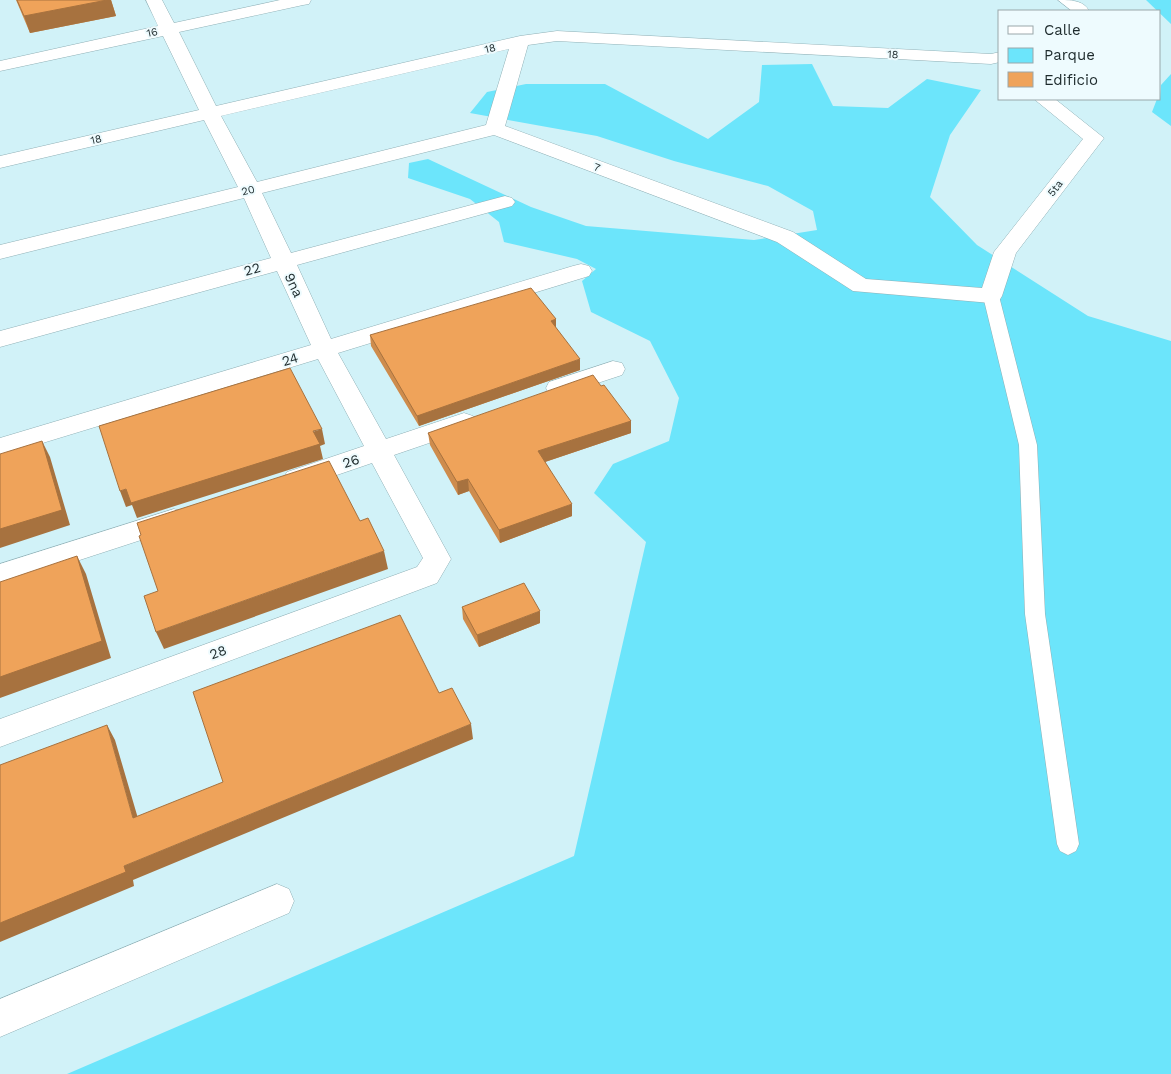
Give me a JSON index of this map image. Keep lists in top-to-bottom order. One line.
{"streets":{"street":["16","18","7","5ta","20","22","9na","24","26","28"]},"crossings":[["16","9na"],["18","9na"],["7","5ta"],["7","20"],["20","9na"],["22","9na"],["9na","24"],["9na","26"],["9na","28"]],"legend":["Calle","Parque","Edificio"]}
